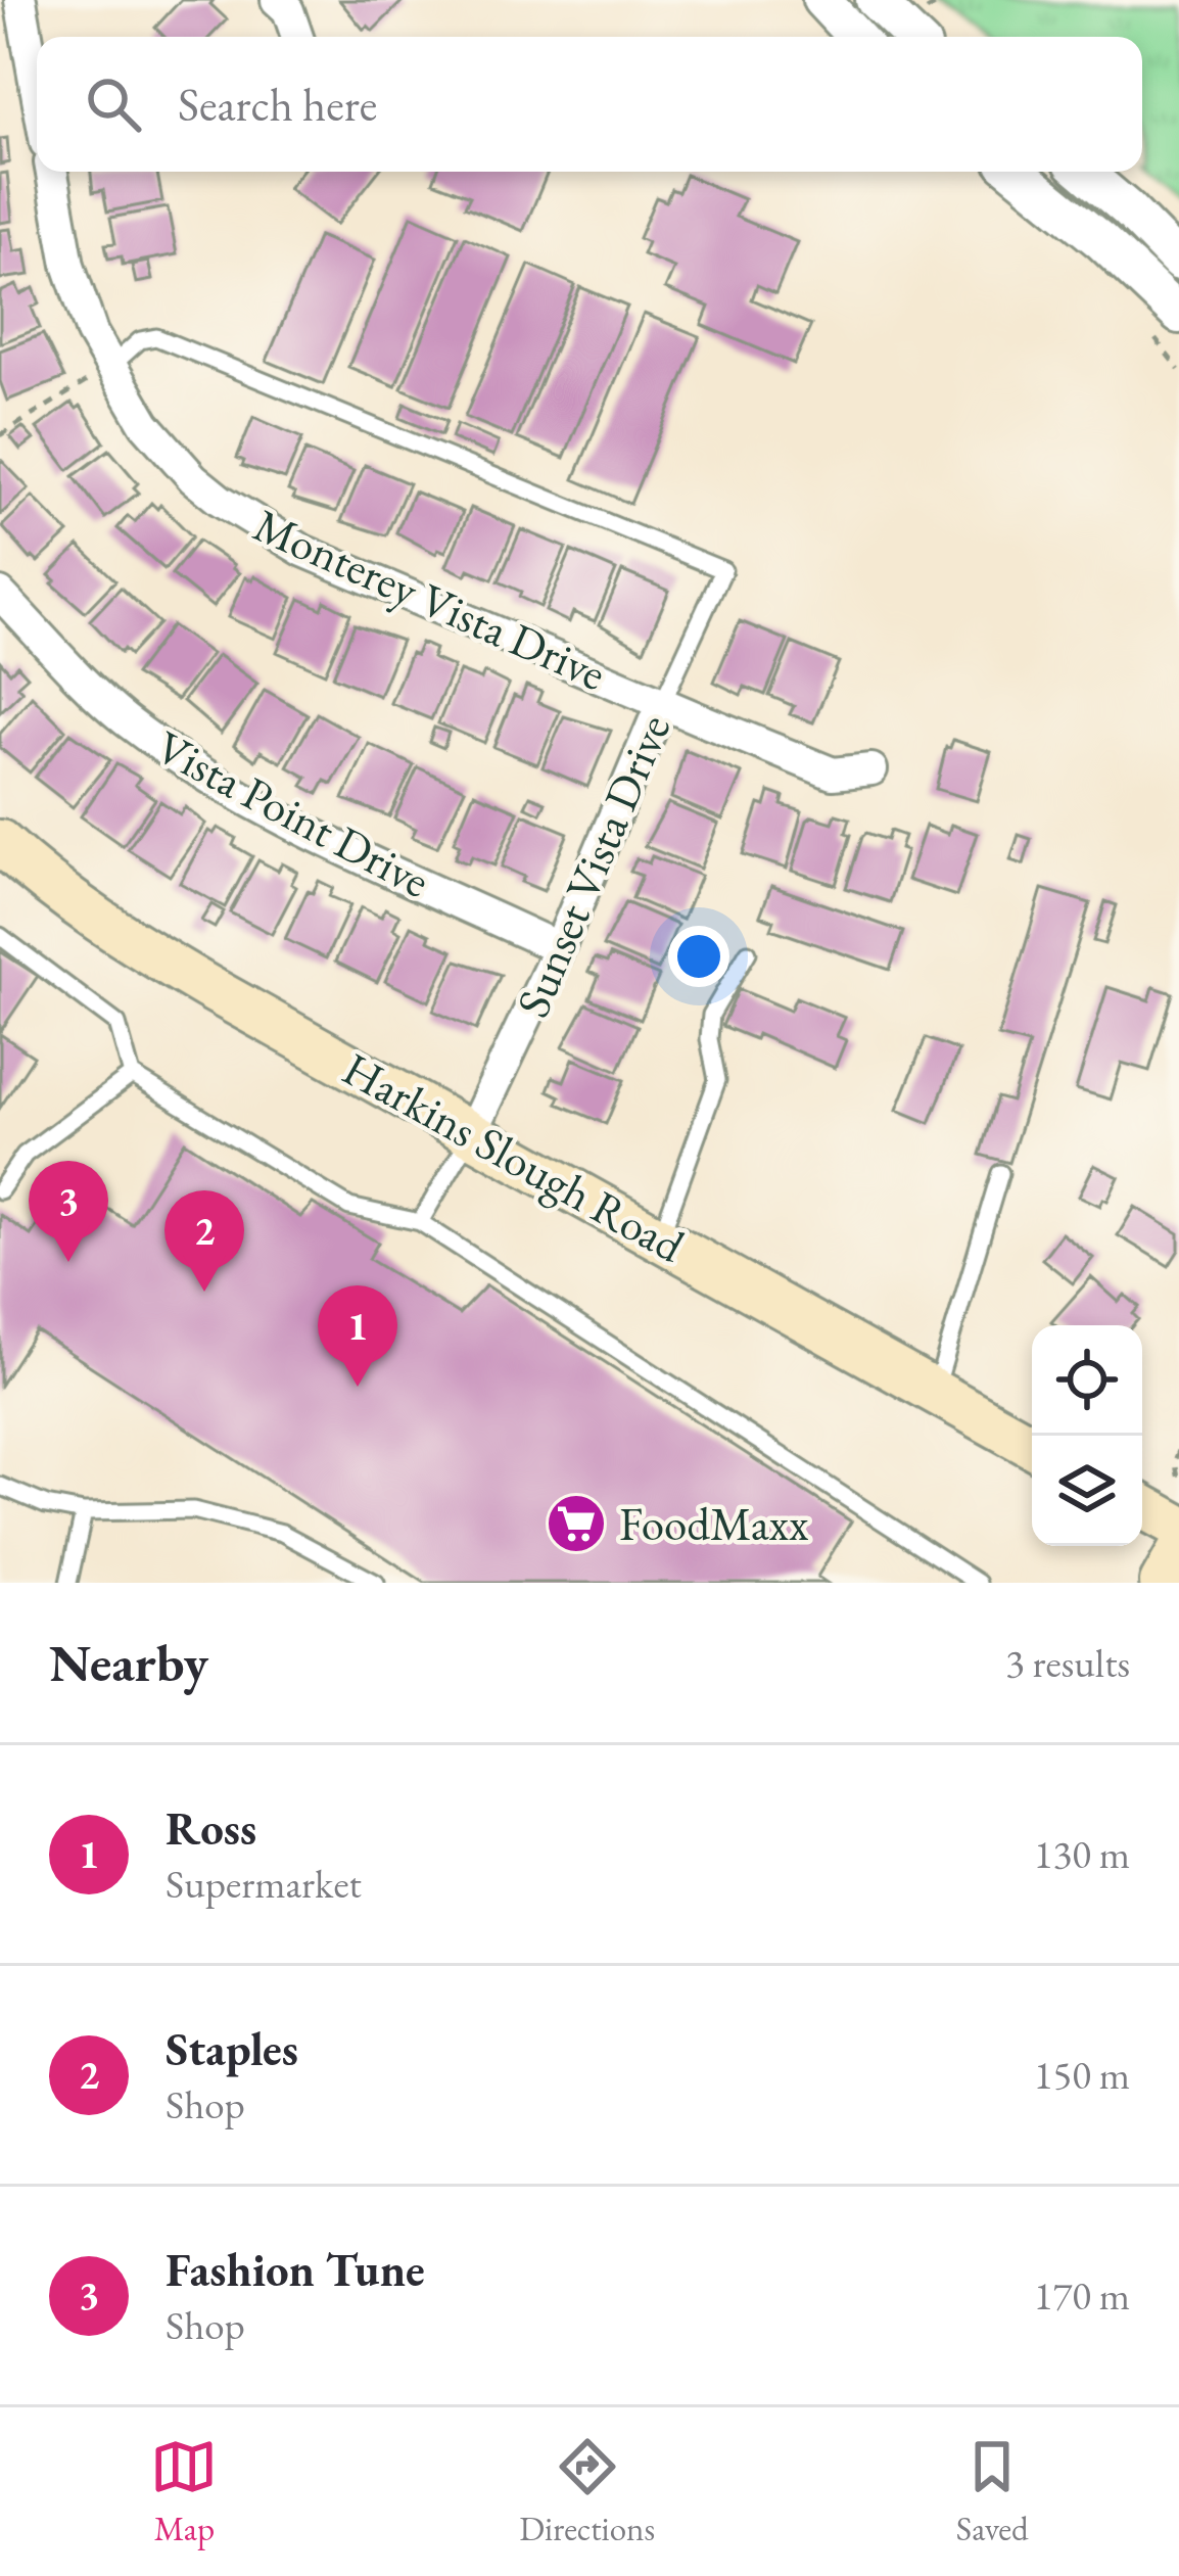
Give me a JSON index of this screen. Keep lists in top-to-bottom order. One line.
{"streets":{"main road":["Harkins Slough Road"],"street":["Monterey Vista Drive","Vista Point Drive","Sunset Vista Drive"]},"crossings":[["Monterey Vista Drive","Sunset Vista Drive"],["Vista Point Drive","Sunset Vista Drive"],["Sunset Vista Drive","Harkins Slough Road"]],"places":{"supermarket":["FoodMaxx"]},"page":{"search":"Search here","pins":["3","2","1"],"heading":["Nearby","3 results"],"list":[{"mark":"1","name":"Ross","note":"Supermarket","value":"130 m"},{"mark":"2","name":"Staples","note":"Shop","value":"150 m"},{"mark":"3","name":"Fashion Tune","note":"Shop","value":"170 m"}],"nav":["Map","Directions","Saved"]}}
